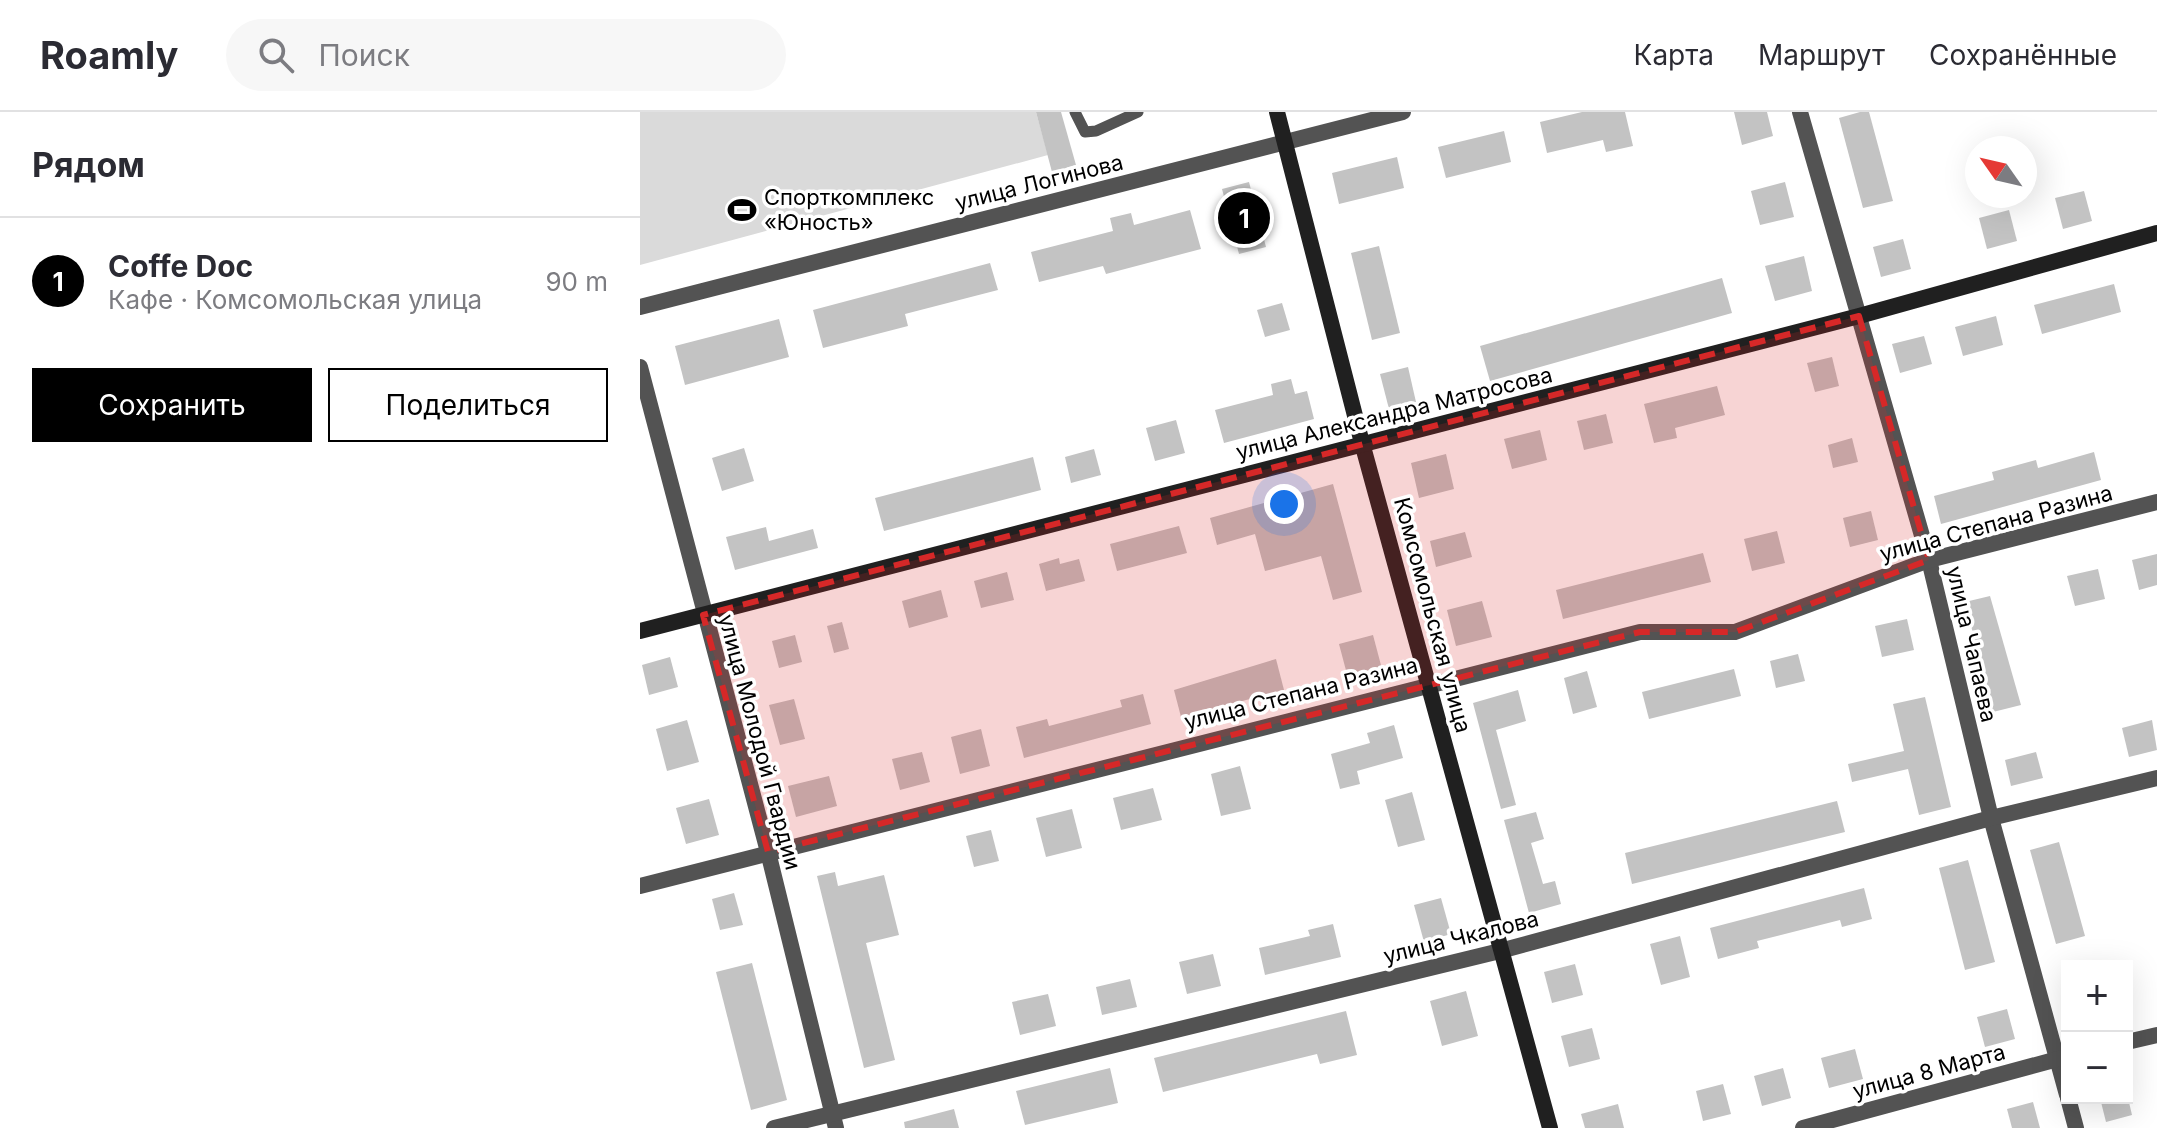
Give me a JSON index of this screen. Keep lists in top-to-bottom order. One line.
{"streets":{"street":["улица Логинова","улица Александра Матросова","улица Степана Разина","Комсомольская улица","улица Чапаева","улица Молодой Гвардии","улица Чкалова","улица 8 Марта"]},"crossings":[["улица Логинова","Комсомольская улица"],["улица Александра Матросова","Комсомольская улица"],["улица Александра Матросова","улица Чапаева"],["улица Александра Матросова","улица Молодой Гвардии"],["улица Степана Разина","Комсомольская улица"],["улица Степана Разина","улица Чапаева"],["улица Степана Разина","улица Молодой Гвардии"],["Комсомольская улица","улица Чкалова"],["улица Чапаева","улица Чкалова"],["улица Молодой Гвардии","улица Чкалова"]],"places":{"sports":["Спорткомплекс «Юность»"]},"north":"top left","page":{"header":"Roamly","search":"Поиск","nav":["Карта","Маршрут","Сохранённые"],"heading":"Рядом","pins":"1","list":[{"mark":"1","name":"Coffe Doc","note":"Кафе · Комсомольская улица","value":"90 m"}],"buttons":["Сохранить","Поделиться"],"map_buttons":["+","−"]}}
